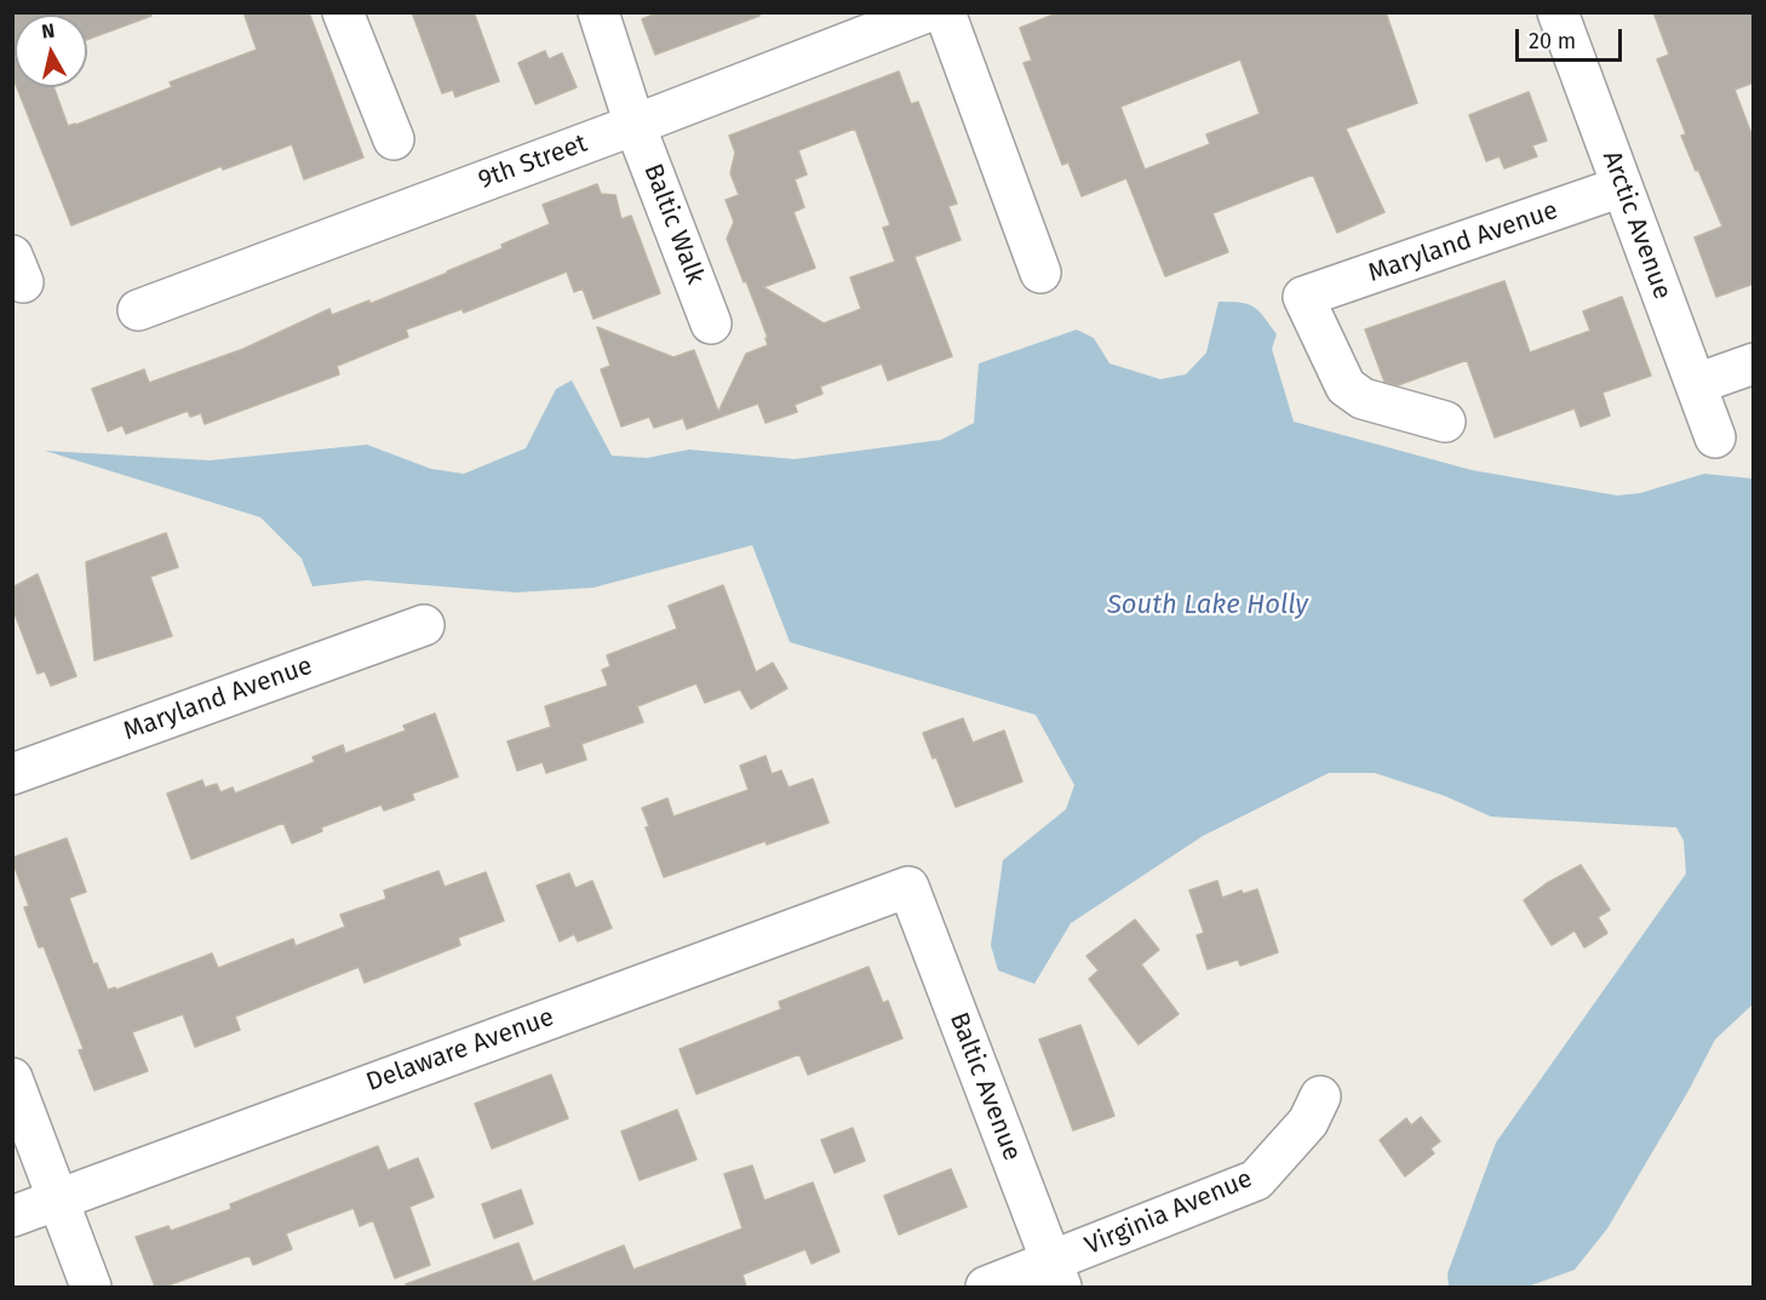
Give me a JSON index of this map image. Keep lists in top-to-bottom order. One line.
{"streets":{"street":["9th Street","Baltic Walk","Arctic Avenue","Maryland Avenue","Delaware Avenue","Baltic Avenue","Virginia Avenue"]},"crossings":[["9th Street","Baltic Walk"],["Arctic Avenue","Maryland Avenue"],["Delaware Avenue","Baltic Avenue"],["Baltic Avenue","Virginia Avenue"]],"water":["South Lake Holly"],"scale_bar":"20 m","north":"top"}
